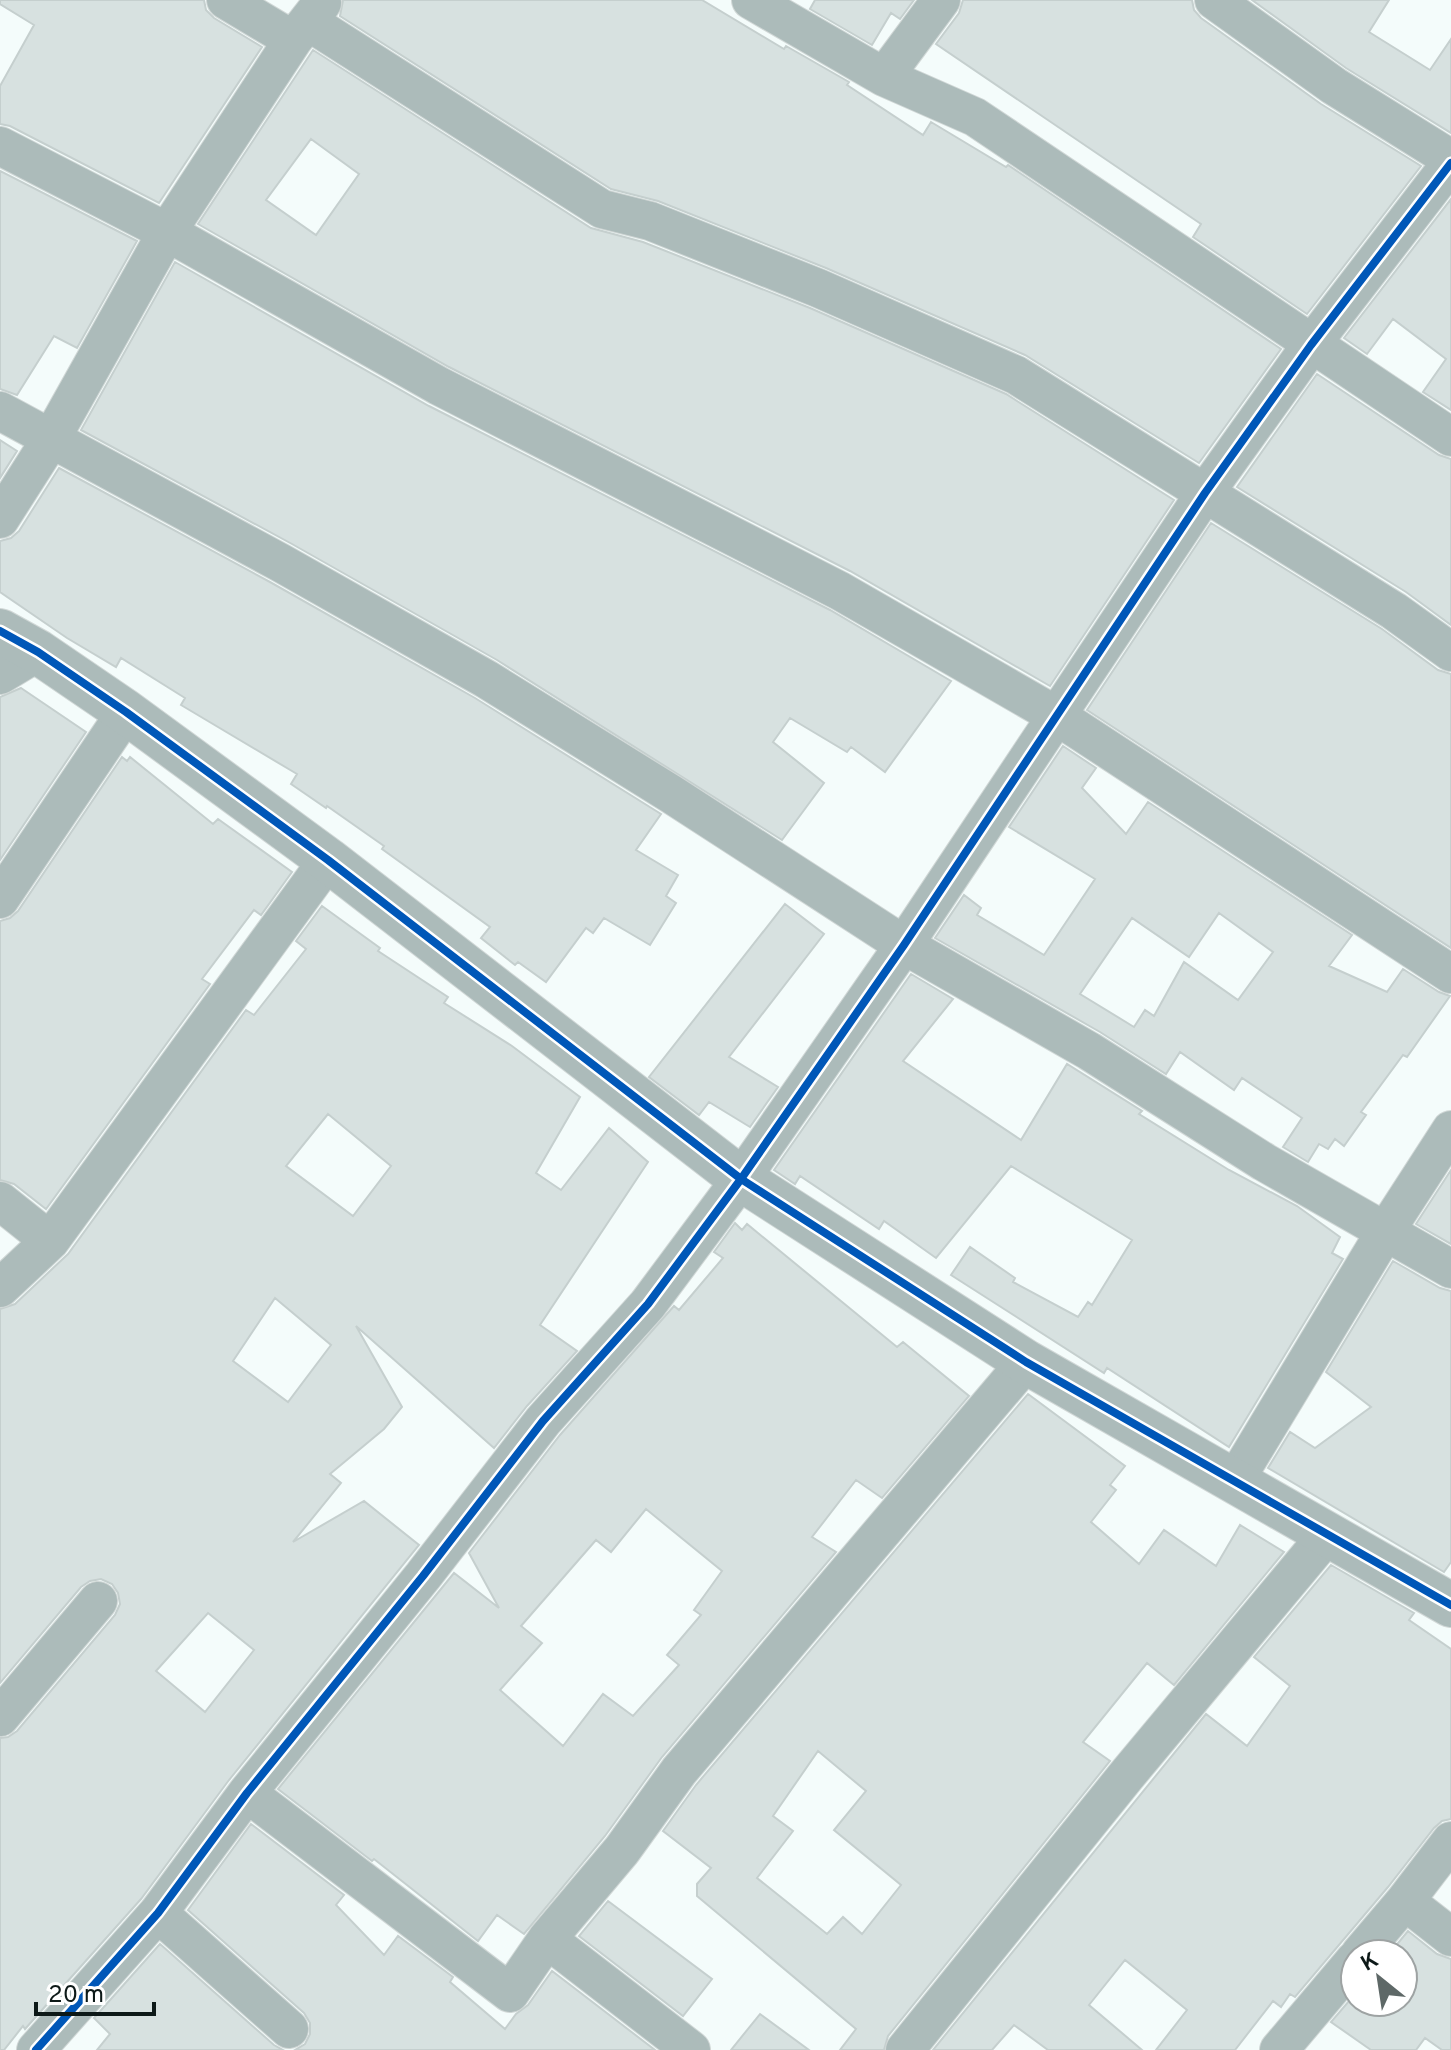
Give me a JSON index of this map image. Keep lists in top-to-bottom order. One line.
{"scale_bar":"20 m","north":"top left"}
